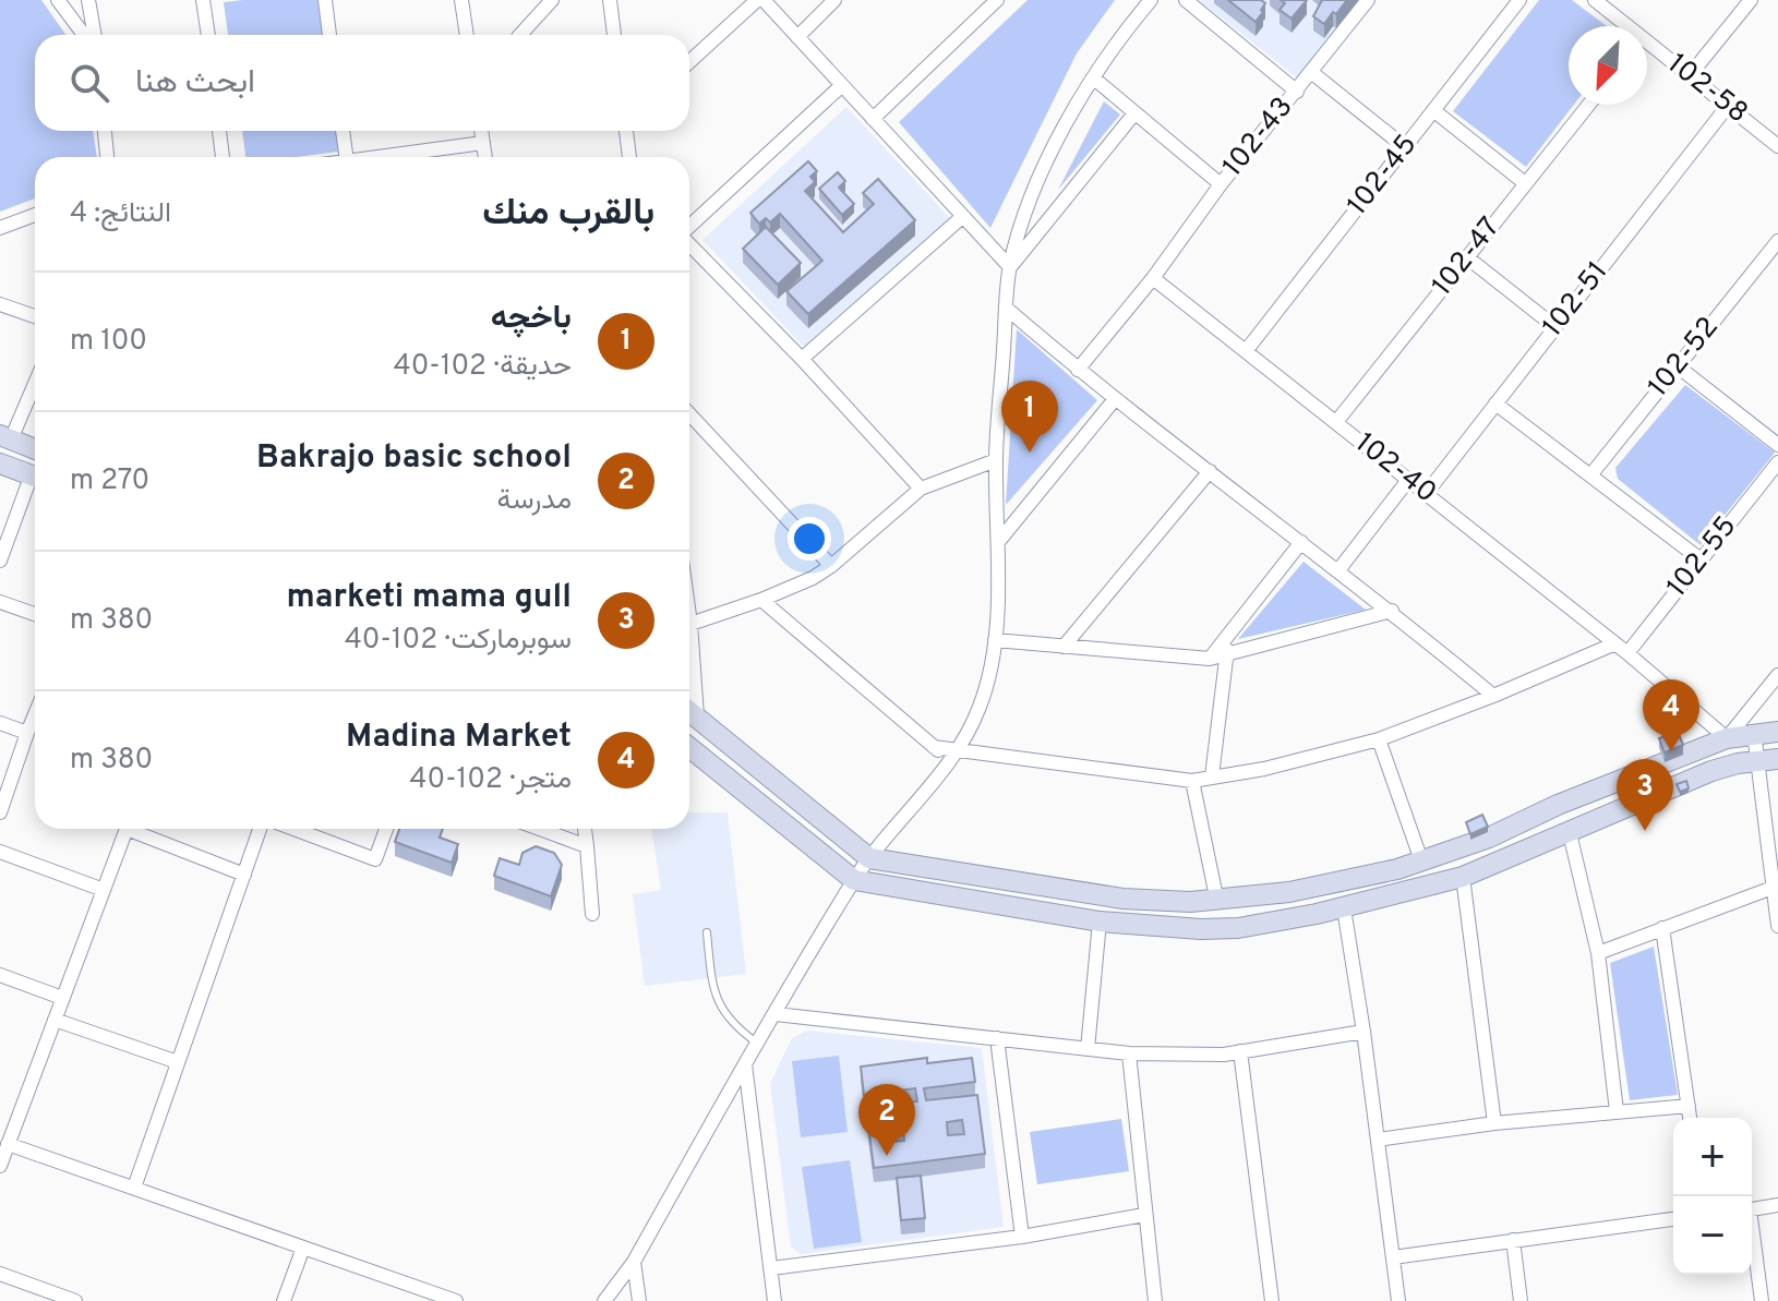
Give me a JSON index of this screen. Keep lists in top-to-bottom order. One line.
{"streets":{"street":["102-58","102-43","102-45","102-47","102-51","102-52","102-40","102-55"]},"crossings":[["102-58","102-51"],["102-43","102-40"],["102-45","102-40"],["102-47","102-40"],["102-51","102-40"],["102-40","102-55"]],"north":"bottom left","page":{"search":"ابحث هنا","heading":["بالقرب منك","النتائج: 4"],"list":[{"mark":"1","name":"باخچە","note":"حديقة · 102-40","value":"100 m"},{"mark":"2","name":"Bakrajo basic school","note":"مدرسة","value":"270 m"},{"mark":"3","name":"marketi mama gull","note":"سوبرماركت · 102-40","value":"380 m"},{"mark":"4","name":"Madina Market","note":"متجر · 102-40","value":"380 m"}],"pins":["1","4","3","2"],"map_buttons":["+","−"]}}
